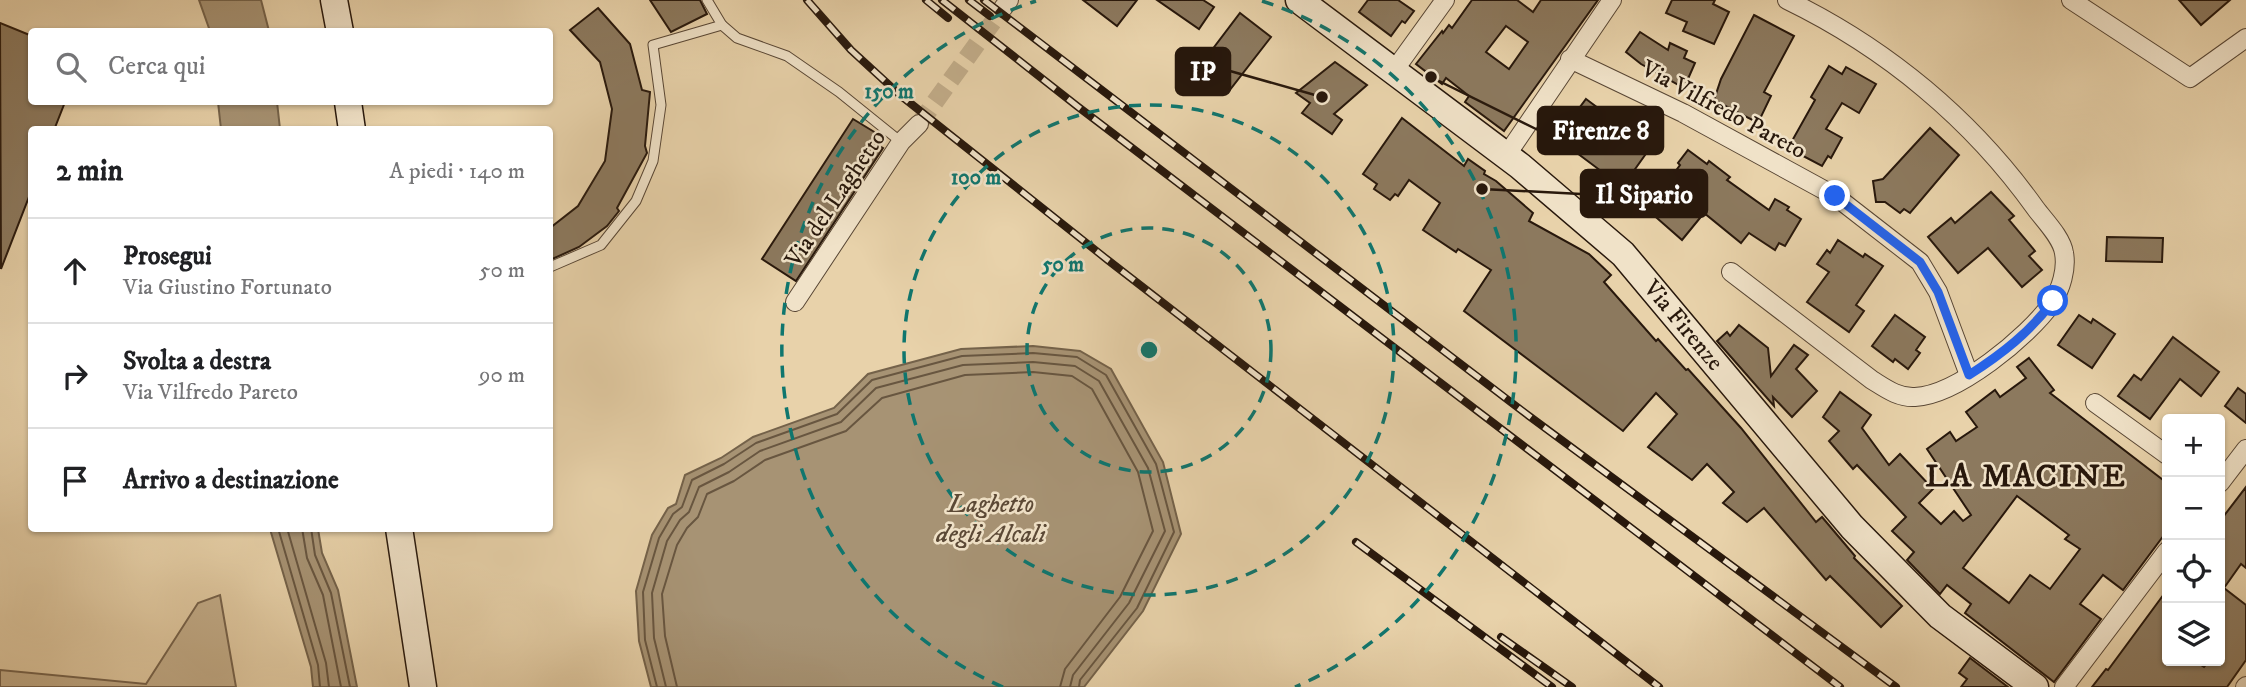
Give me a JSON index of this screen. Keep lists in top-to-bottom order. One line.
{"streets":{"main road":["Via Firenze"],"street":["Via Vilfredo Pareto","Via del Laghetto"]},"districts":["LA MACINE"],"water":["Laghetto degli Alcali"],"places":["Firenze 8","IP","Il Sipario"],"page":{"search":"Cerca qui","heading":["2 min","A piedi · 140 m"],"list":[["Prosegui","Via Giustino Fortunato","50 m"],["Svolta a destra","Via Vilfredo Pareto","90 m"],"Arrivo a destinazione"],"map_buttons":["+","−"]},"rings":["150 m","100 m","50 m"]}
